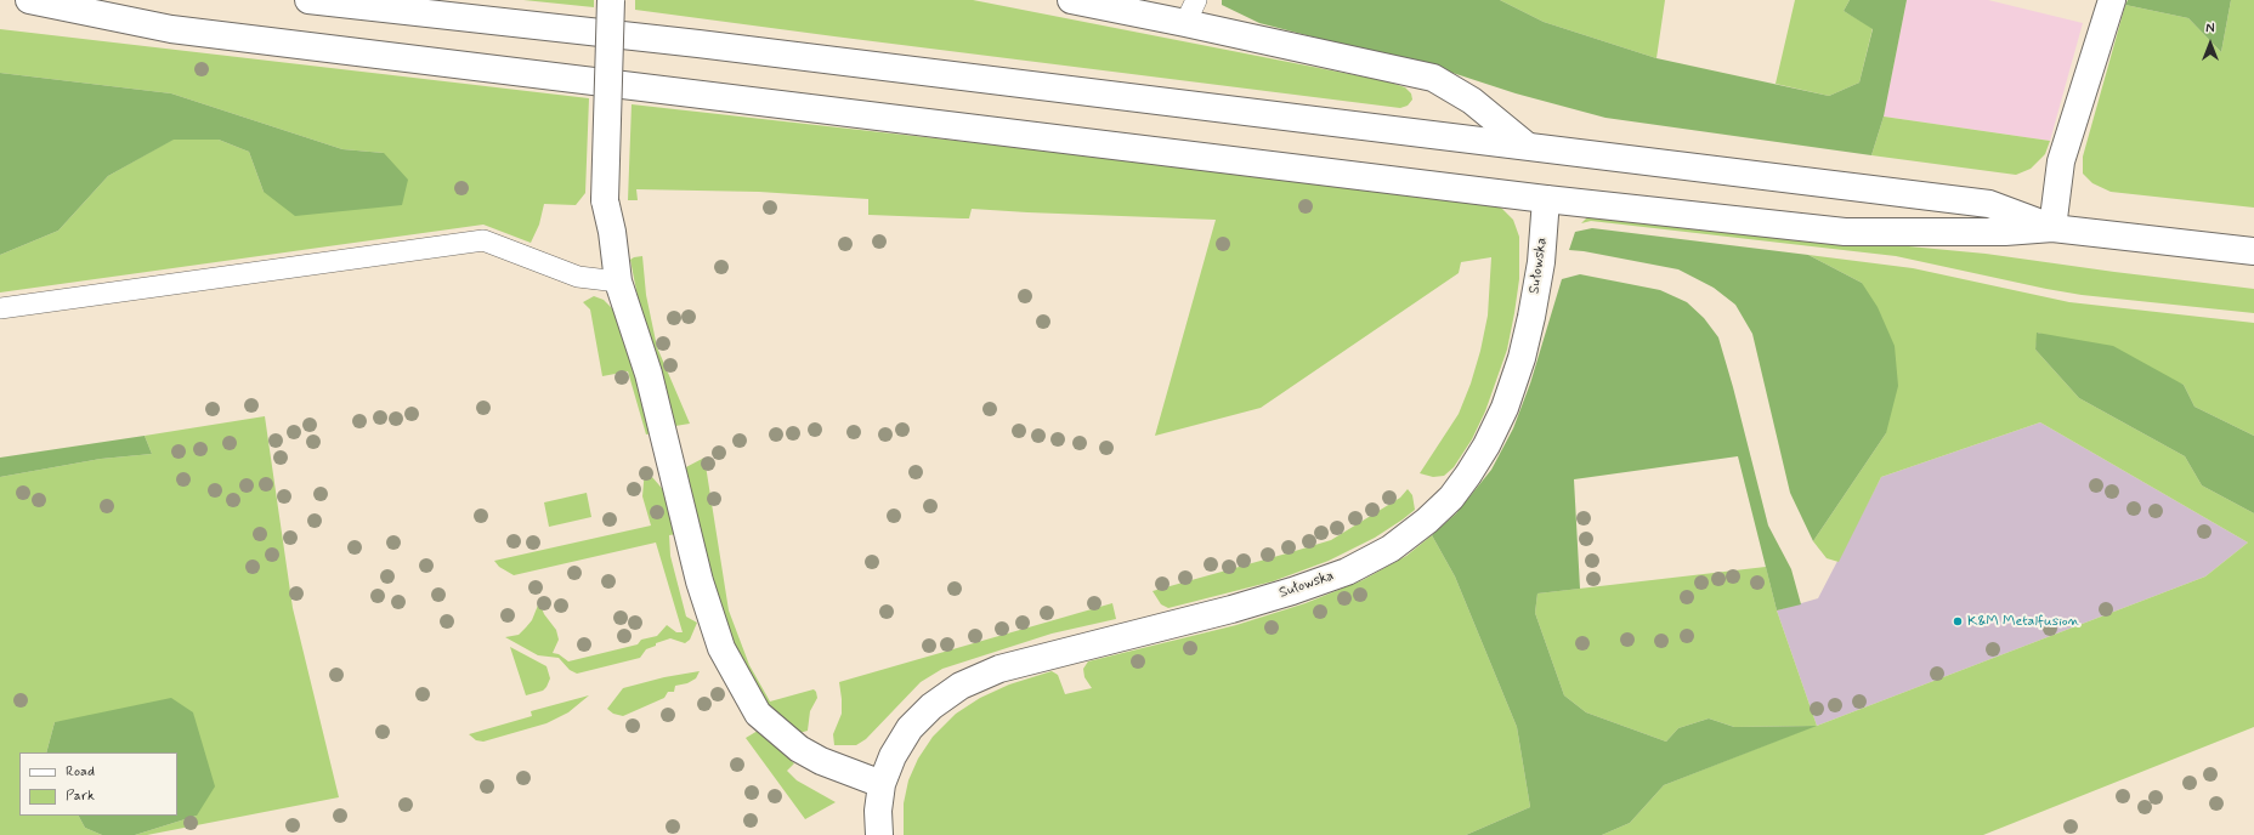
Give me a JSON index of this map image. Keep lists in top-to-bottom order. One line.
{"streets":{"main road":["Sułowska"]},"places":["K&M Metalfusion"],"legend":["Road","Park"],"north":"top"}
